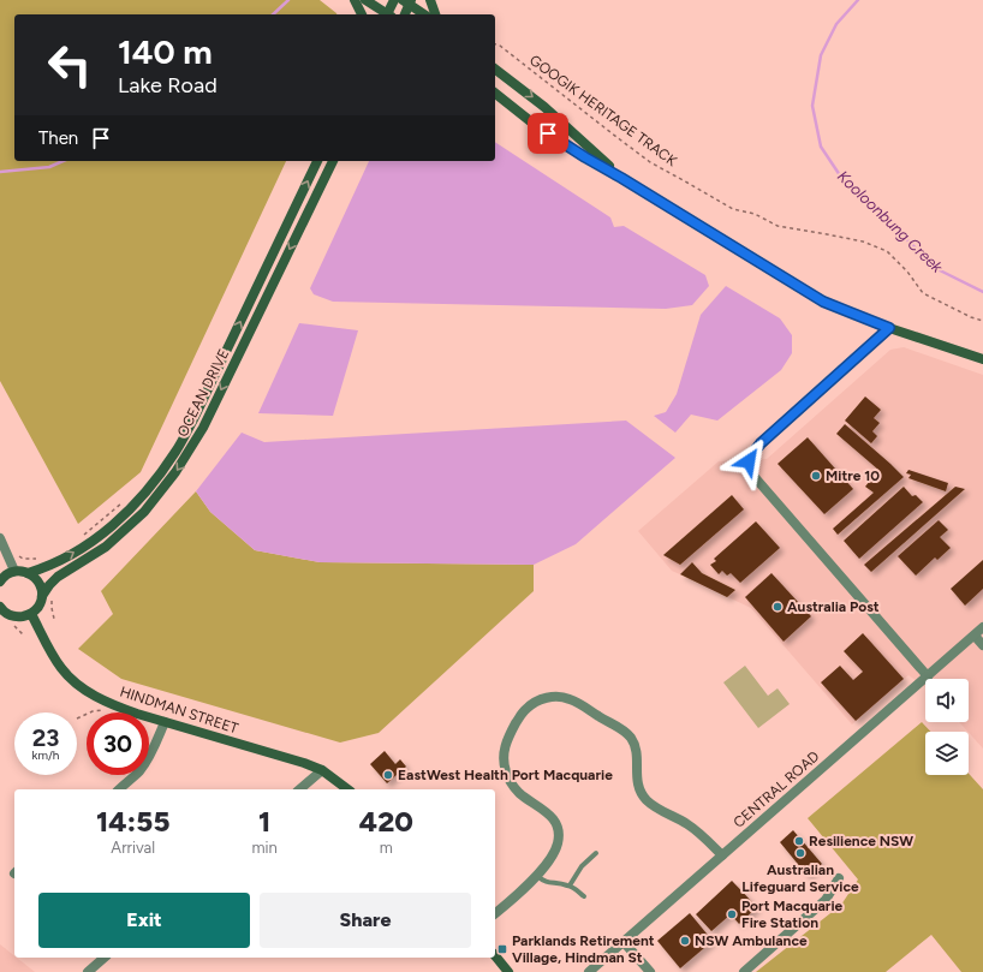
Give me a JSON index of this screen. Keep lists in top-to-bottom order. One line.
{"streets":{"main road":["OCEAN DRIVE","HINDMAN STREET"],"street":["CENTRAL ROAD"],"path":["GOOGIK HERITAGE TRACK"]},"crossings":[["OCEAN DRIVE","HINDMAN STREET"]],"water":["Kooloonbung Creek"],"places":{"other":["Mitre 10","Australia Post","EastWest Health Port Macquarie","Resilience NSW","Australian Lifeguard Service","Port Macquarie Fire Station","NSW Ambulance"],"transit":["Parklands Retirement Village, Hindman St"]},"page":{"turn":["140 m","Lake Road"],"then":"Then","speed":"23 km/h","limit":"30","eta":["14:55","Arrival","1","min","420","m"],"buttons":["Exit","Share"]}}
